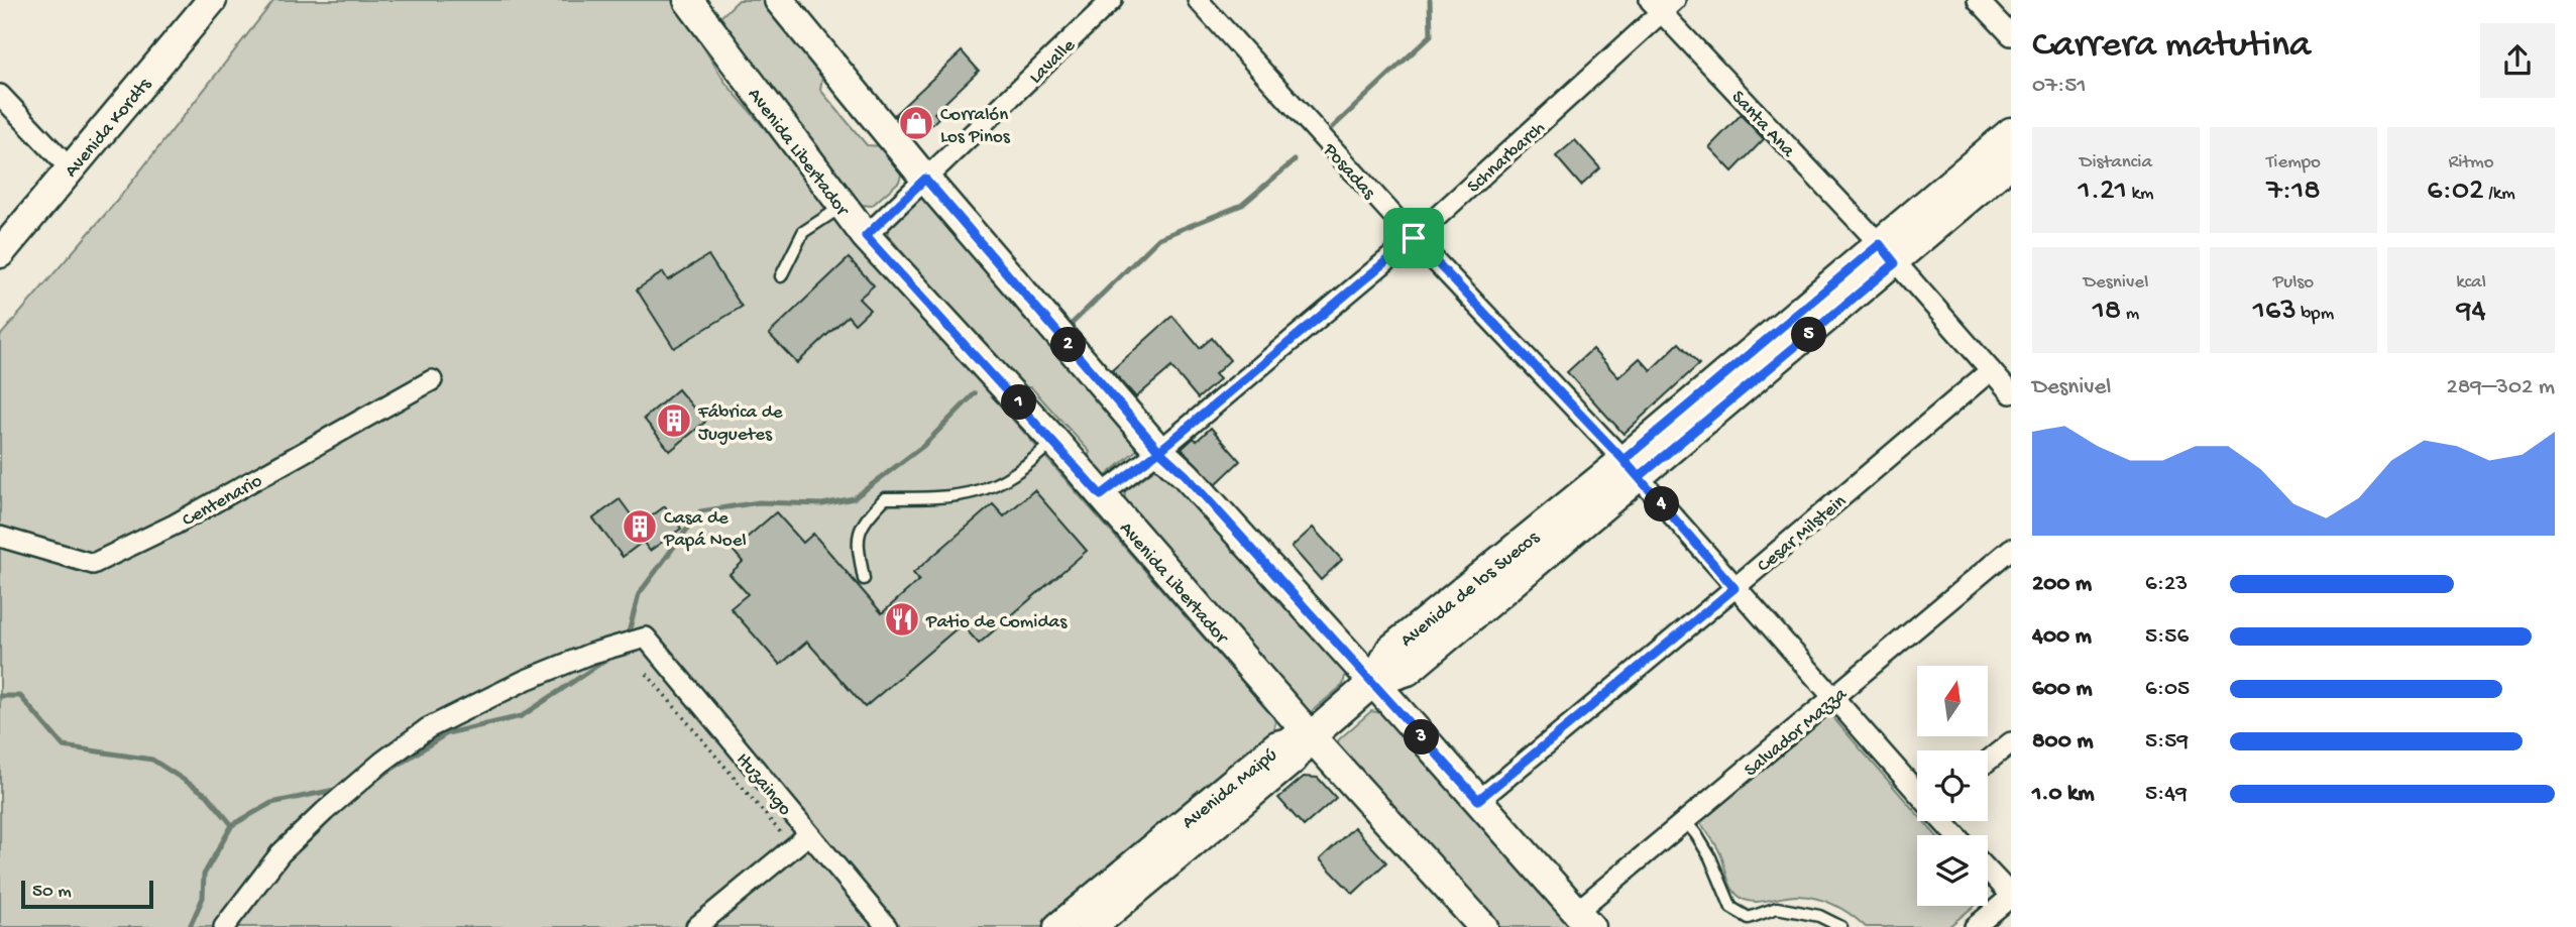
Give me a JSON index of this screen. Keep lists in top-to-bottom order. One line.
{"streets":{"main road":["Avenida Kordts","Avenida Libertador","Avenida de los Suecos","Avenida Maipú"],"street":["Lavalle","Santa Ana","Schnarbarch","Posadas","Centenario","Cesar Milstein","Salvador Mazza","Ituzaingo"]},"crossings":[["Lavalle","Avenida Libertador"],["Santa Ana","Schnarbarch"],["Santa Ana","Cesar Milstein"],["Santa Ana","Avenida de los Suecos"],["Avenida Libertador","Schnarbarch"],["Avenida Libertador","Avenida Maipú"],["Schnarbarch","Posadas"],["Posadas","Cesar Milstein"],["Posadas","Avenida de los Suecos"],["Posadas","Salvador Mazza"]],"places":{"shop":["Corralón Los Pinos"],"building":["Fábrica de Juguetes","Casa de Papá Noel"],"restaurant":["Patio de Comidas"]},"scale_bar":"50 m","north":"top","page":{"heading":["Carrera matutina","07:51"],"stats":[["Distancia","1.21 km"],["Tiempo","7:18"],["Ritmo","6:02 /km"],["Desnivel","18 m"],["Pulso","163 bpm"],["kcal","94"]],"pins":["5","2","1","4","3"],"chart":["Desnivel","289–302 m"],"list":[{"name":"200 m","note":"6:23"},{"name":"400 m","note":"5:56"},{"name":"600 m","note":"6:05"},{"name":"800 m","note":"5:59"},{"name":"1.0 km","note":"5:49"}],"scale":"50 m"}}
